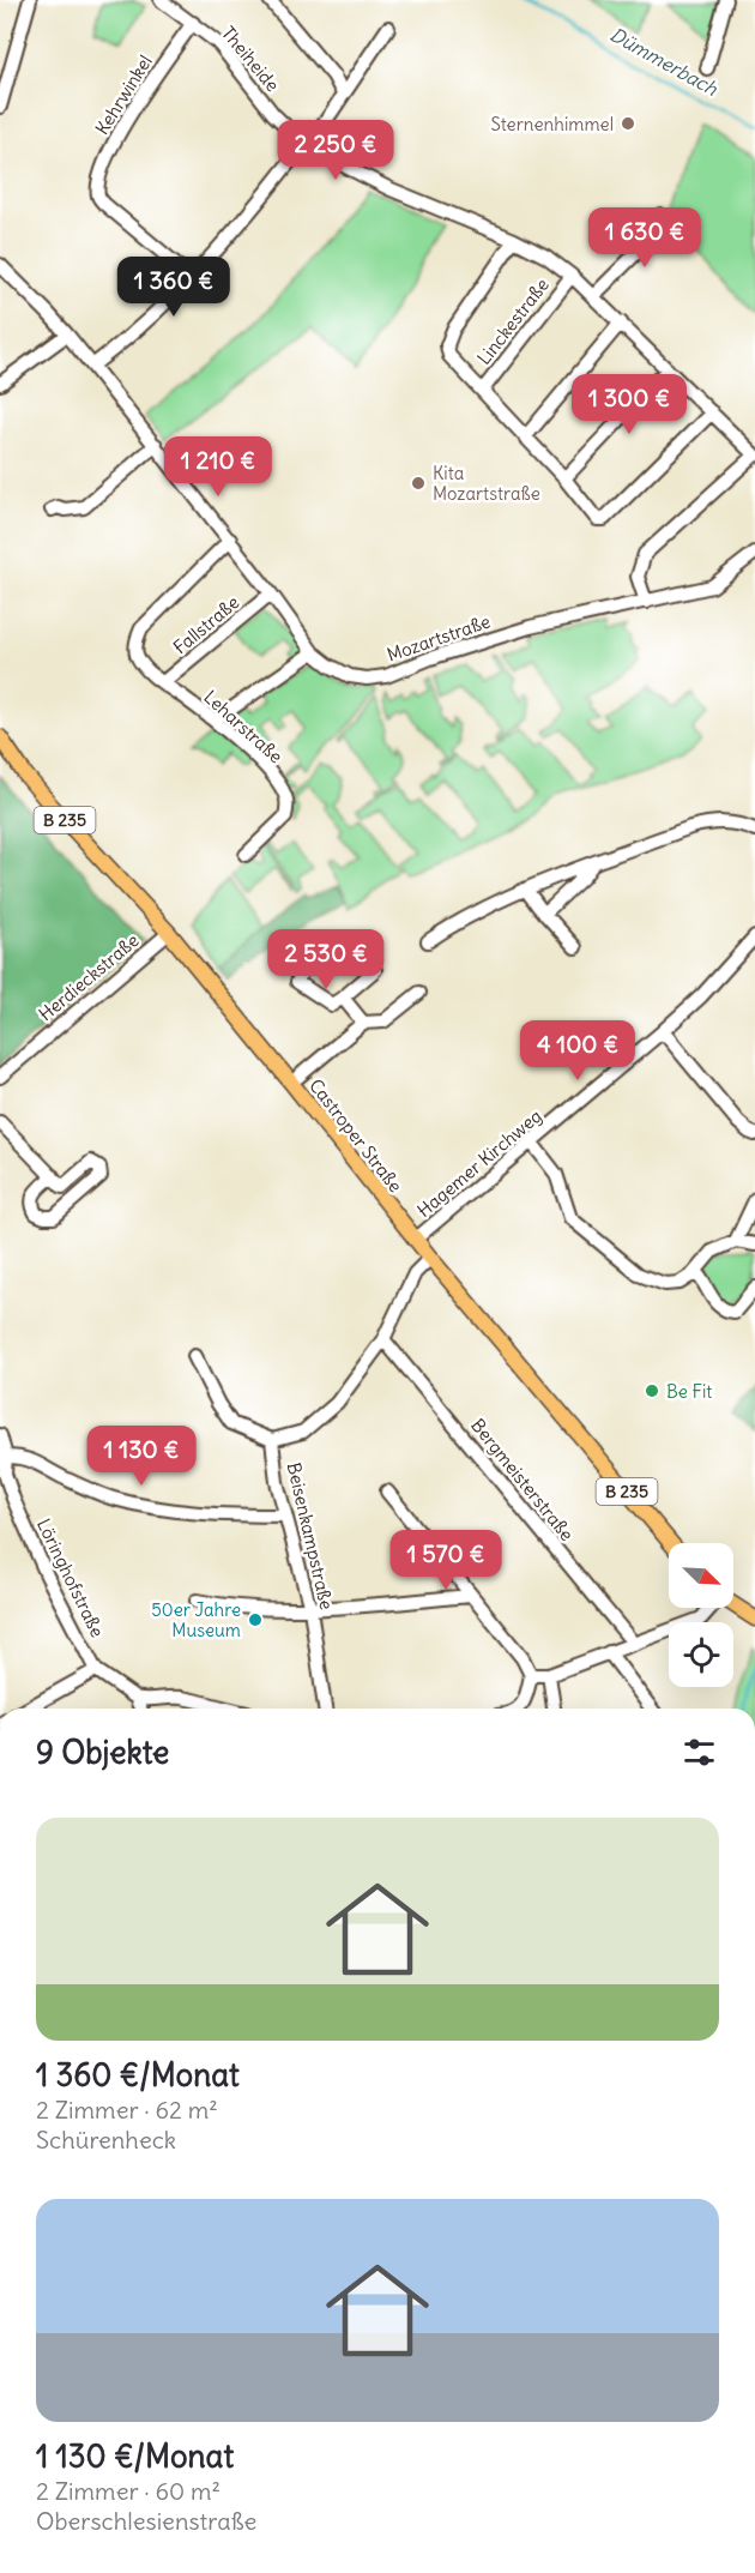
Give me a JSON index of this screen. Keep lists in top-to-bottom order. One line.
{"streets":{"main road":["B 235","Castroper Straße"],"street":["Theiheide","Kehrwinkel","Linckestraße","Fallstraße","Mozartstraße","Leharstraße","Herdieckstraße","Hagemer Kirchweg","Bergmeisterstraße","Beisenkampstraße","Löringhofstraße"]},"crossings":[["Theiheide","Kehrwinkel"],["Theiheide","Linckestraße"],["Fallstraße","Mozartstraße"],["Fallstraße","Leharstraße"],["Mozartstraße","Leharstraße"],["Herdieckstraße","Castroper Straße"],["Castroper Straße","Hagemer Kirchweg"]],"water":["Dümmerbach"],"places":["Sternenhimmel","Kita Mozartstraße","Be Fit","50er Jahre Museum"],"north":"bottom right","page":{"price":["2 250 €","1 630 €","1 360 €","1 300 €","1 210 €","2 530 €","4 100 €","1 130 €","1 570 €"],"heading":"9 Objekte","list":[{"name":"1 360 €/Monat","note":"2 Zimmer · 62 m² · Schürenheck"},{"name":"1 130 €/Monat","note":"2 Zimmer · 60 m² · Oberschlesienstraße"}]}}
